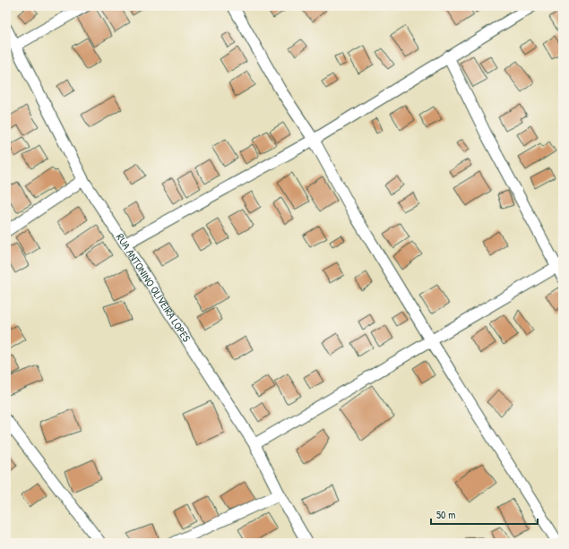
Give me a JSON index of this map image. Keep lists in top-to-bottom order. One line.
{"streets":{"street":["RUA ANTONINO OLIVEIRA LOPES"]},"scale_bar":"50 m"}
